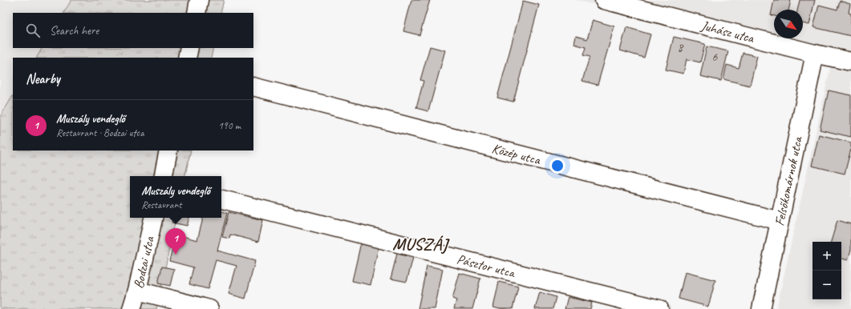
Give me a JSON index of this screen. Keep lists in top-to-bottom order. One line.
{"streets":{"street":["Juhász utca","Közép utca","Felsőkomárnok utca","Bodzai utca","Pásztor utca"]},"crossings":[["Juhász utca","Felsőkomárnok utca"],["Közép utca","Felsőkomárnok utca"]],"districts":["MUSZÁJ"],"house_numbers":["8","6"],"north":"bottom right","page":{"search":"Search here","heading":"Nearby","list":[{"mark":"1","name":"Muszály vendeglő","note":"Restaurant · Bodzai utca","value":"190 m"}],"popup":["Muszály vendeglő","Restaurant"],"pins":"1","map_buttons":["+","−"]}}
